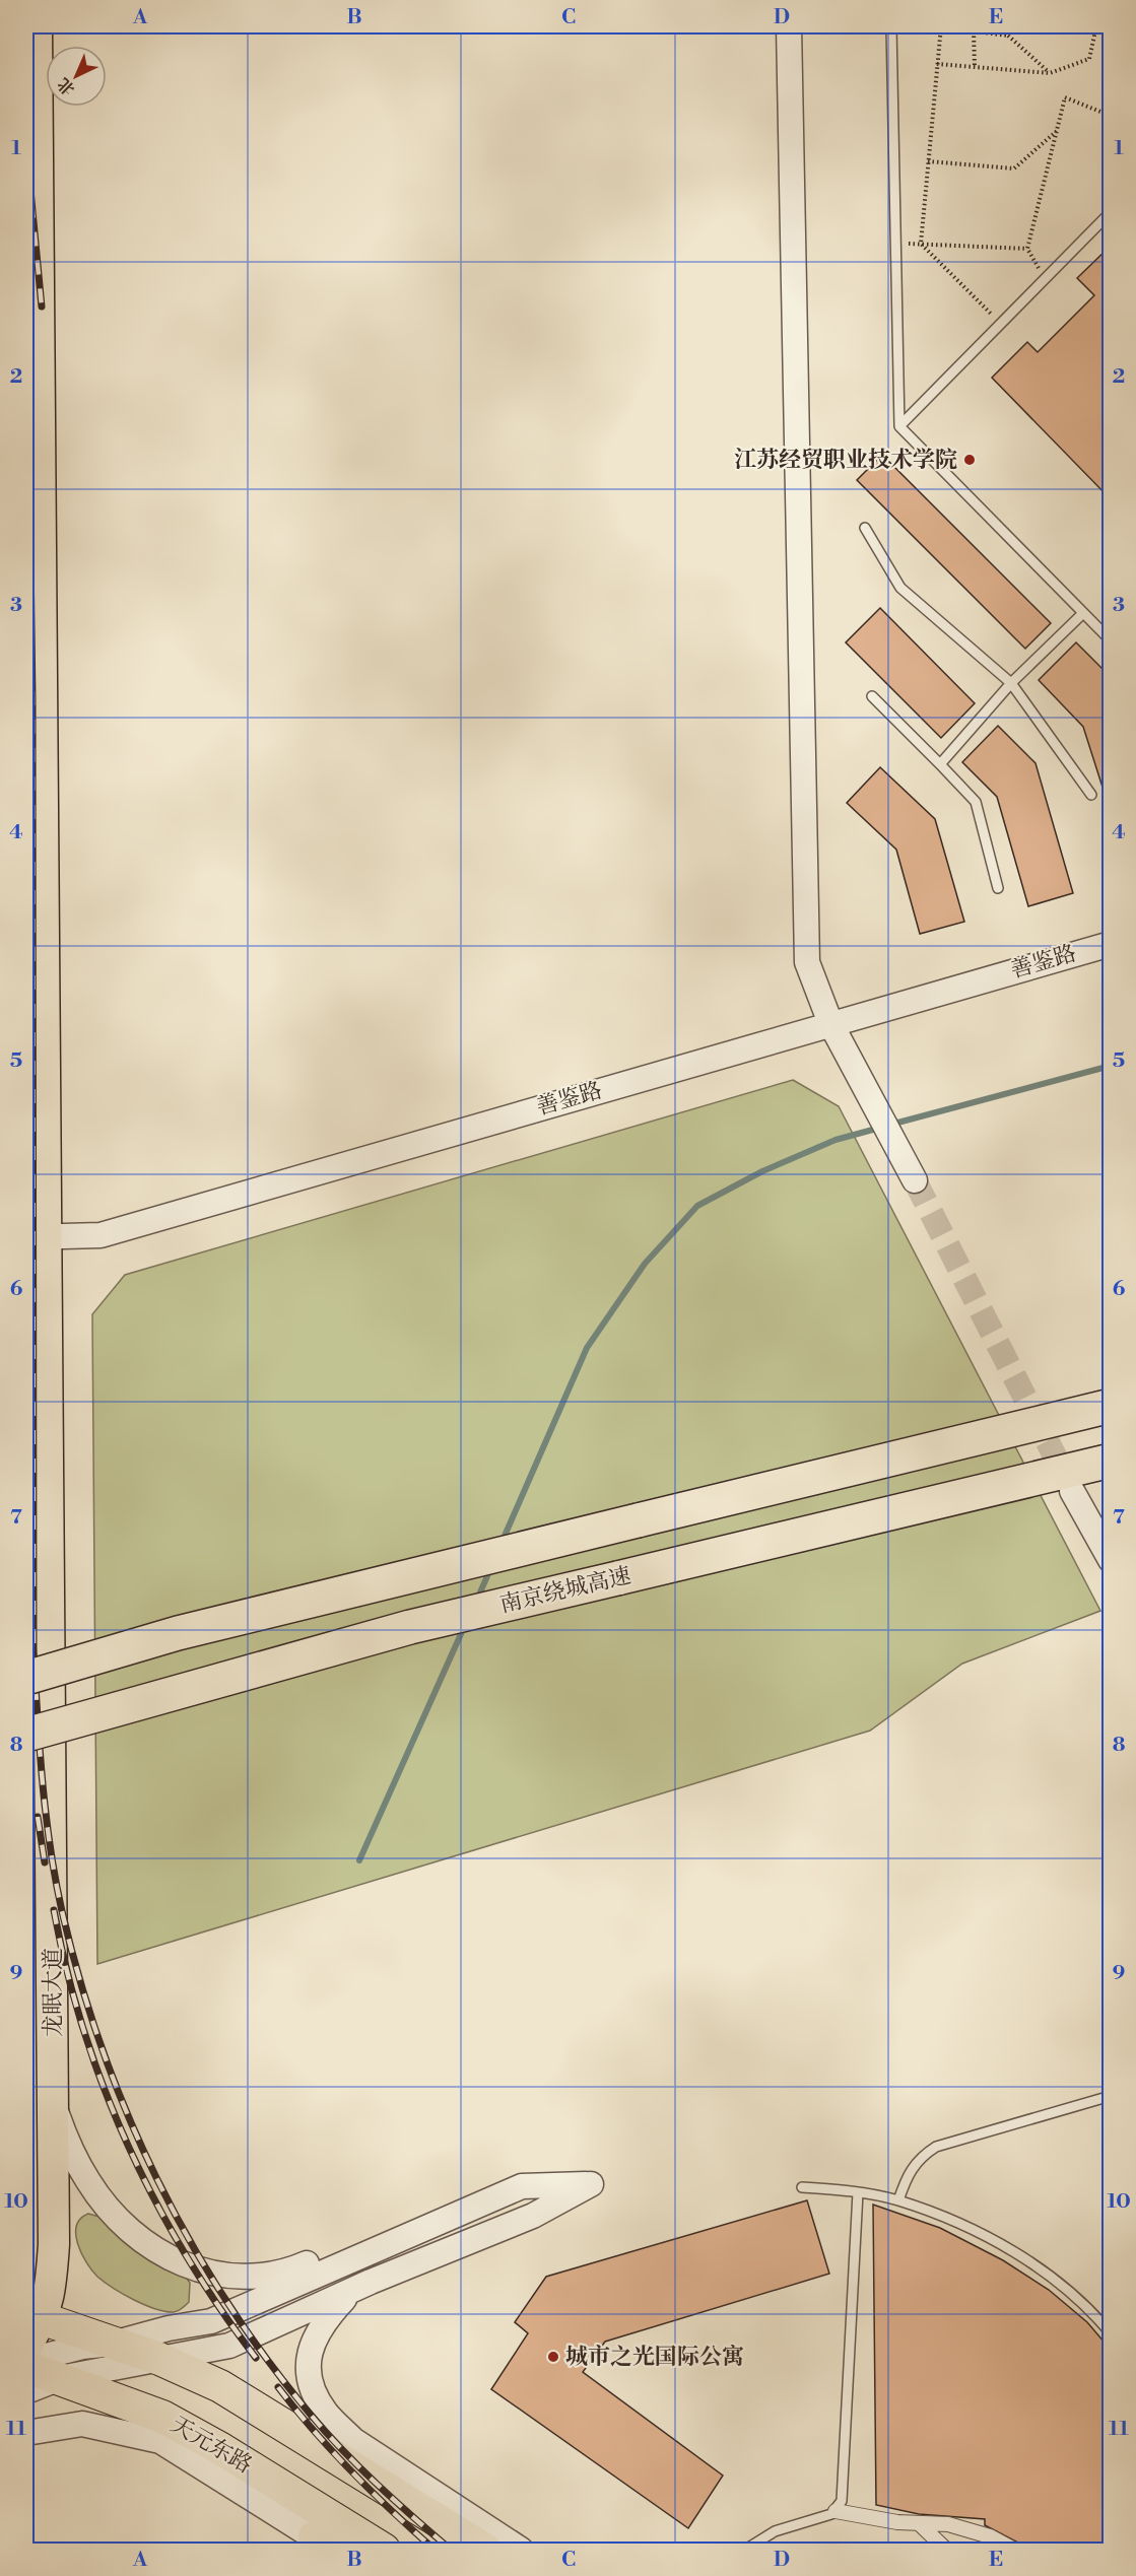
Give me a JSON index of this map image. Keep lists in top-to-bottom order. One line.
{"streets":{"highway":["南京绕城高速","天元东路"],"main road":["龙眠大道"],"street":["善鉴路"]},"crossings":[["善鉴路","龙眠大道"]],"places":["江苏经贸职业技术学院","城市之光国际公寓"],"north":"bottom left","grid":{"columns":["A","B","C","D","E"],"rows":["1","2","3","4","5","6","7","8","9","10","11"]}}
